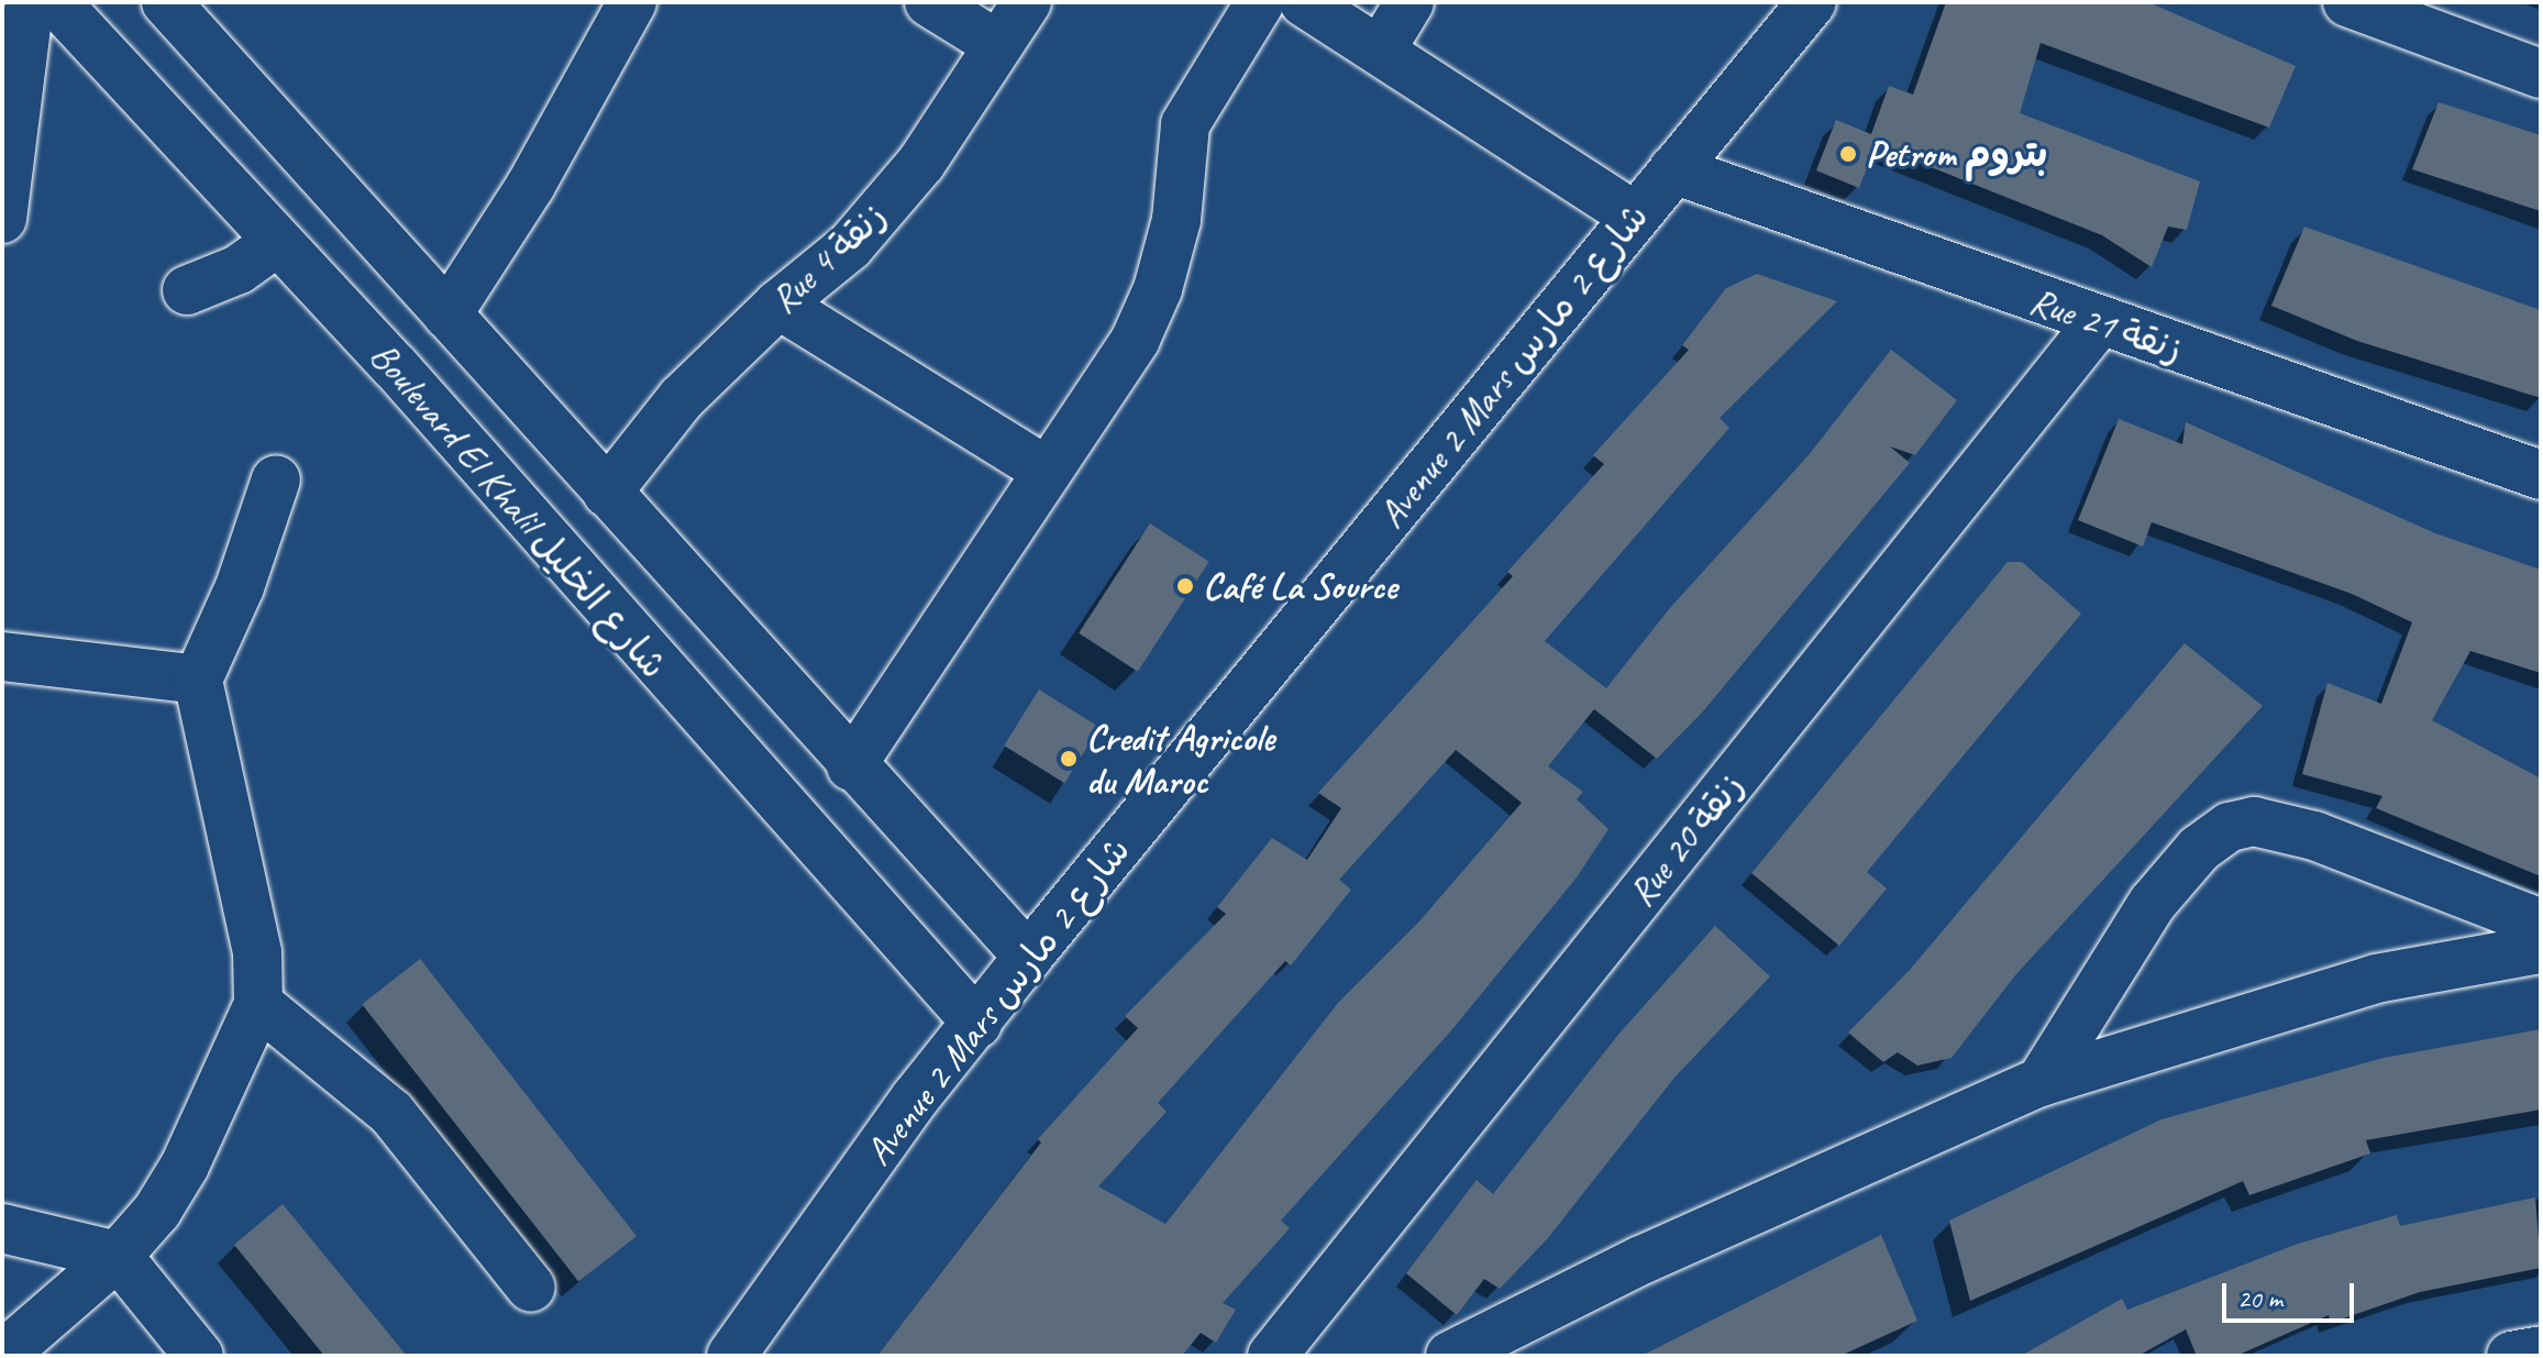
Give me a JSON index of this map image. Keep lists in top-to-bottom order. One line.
{"streets":{"street":["Rue 4 زنقة","Rue 21 زنقة","Avenue 2 Mars شارع 2 مارس","Boulevard El Khalil شارع الخليل","Rue 20 زنقة"]},"crossings":[["Rue 4 زنقة","Boulevard El Khalil شارع الخليل"],["Rue 21 زنقة","Avenue 2 Mars شارع 2 مارس"],["Rue 21 زنقة","Rue 20 زنقة"],["Avenue 2 Mars شارع 2 مارس","Boulevard El Khalil شارع الخليل"]],"places":["Petrom بتروم","Café La Source","Credit Agricole du Maroc"],"scale_bar":"20 m"}
